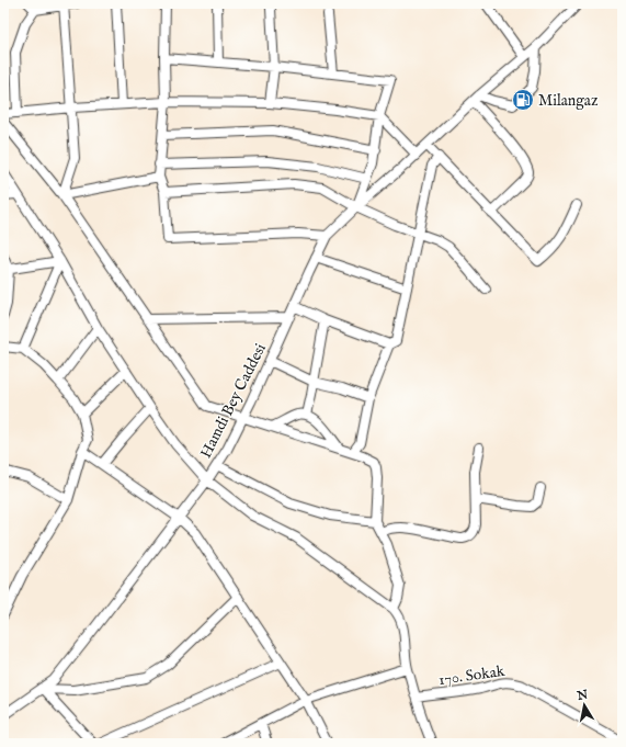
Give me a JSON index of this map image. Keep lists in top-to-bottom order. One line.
{"streets":{"street":["Hamdi Bey Caddesi","170. Sokak"]},"places":{"fuel station":["Milangaz"]},"north":"top"}
